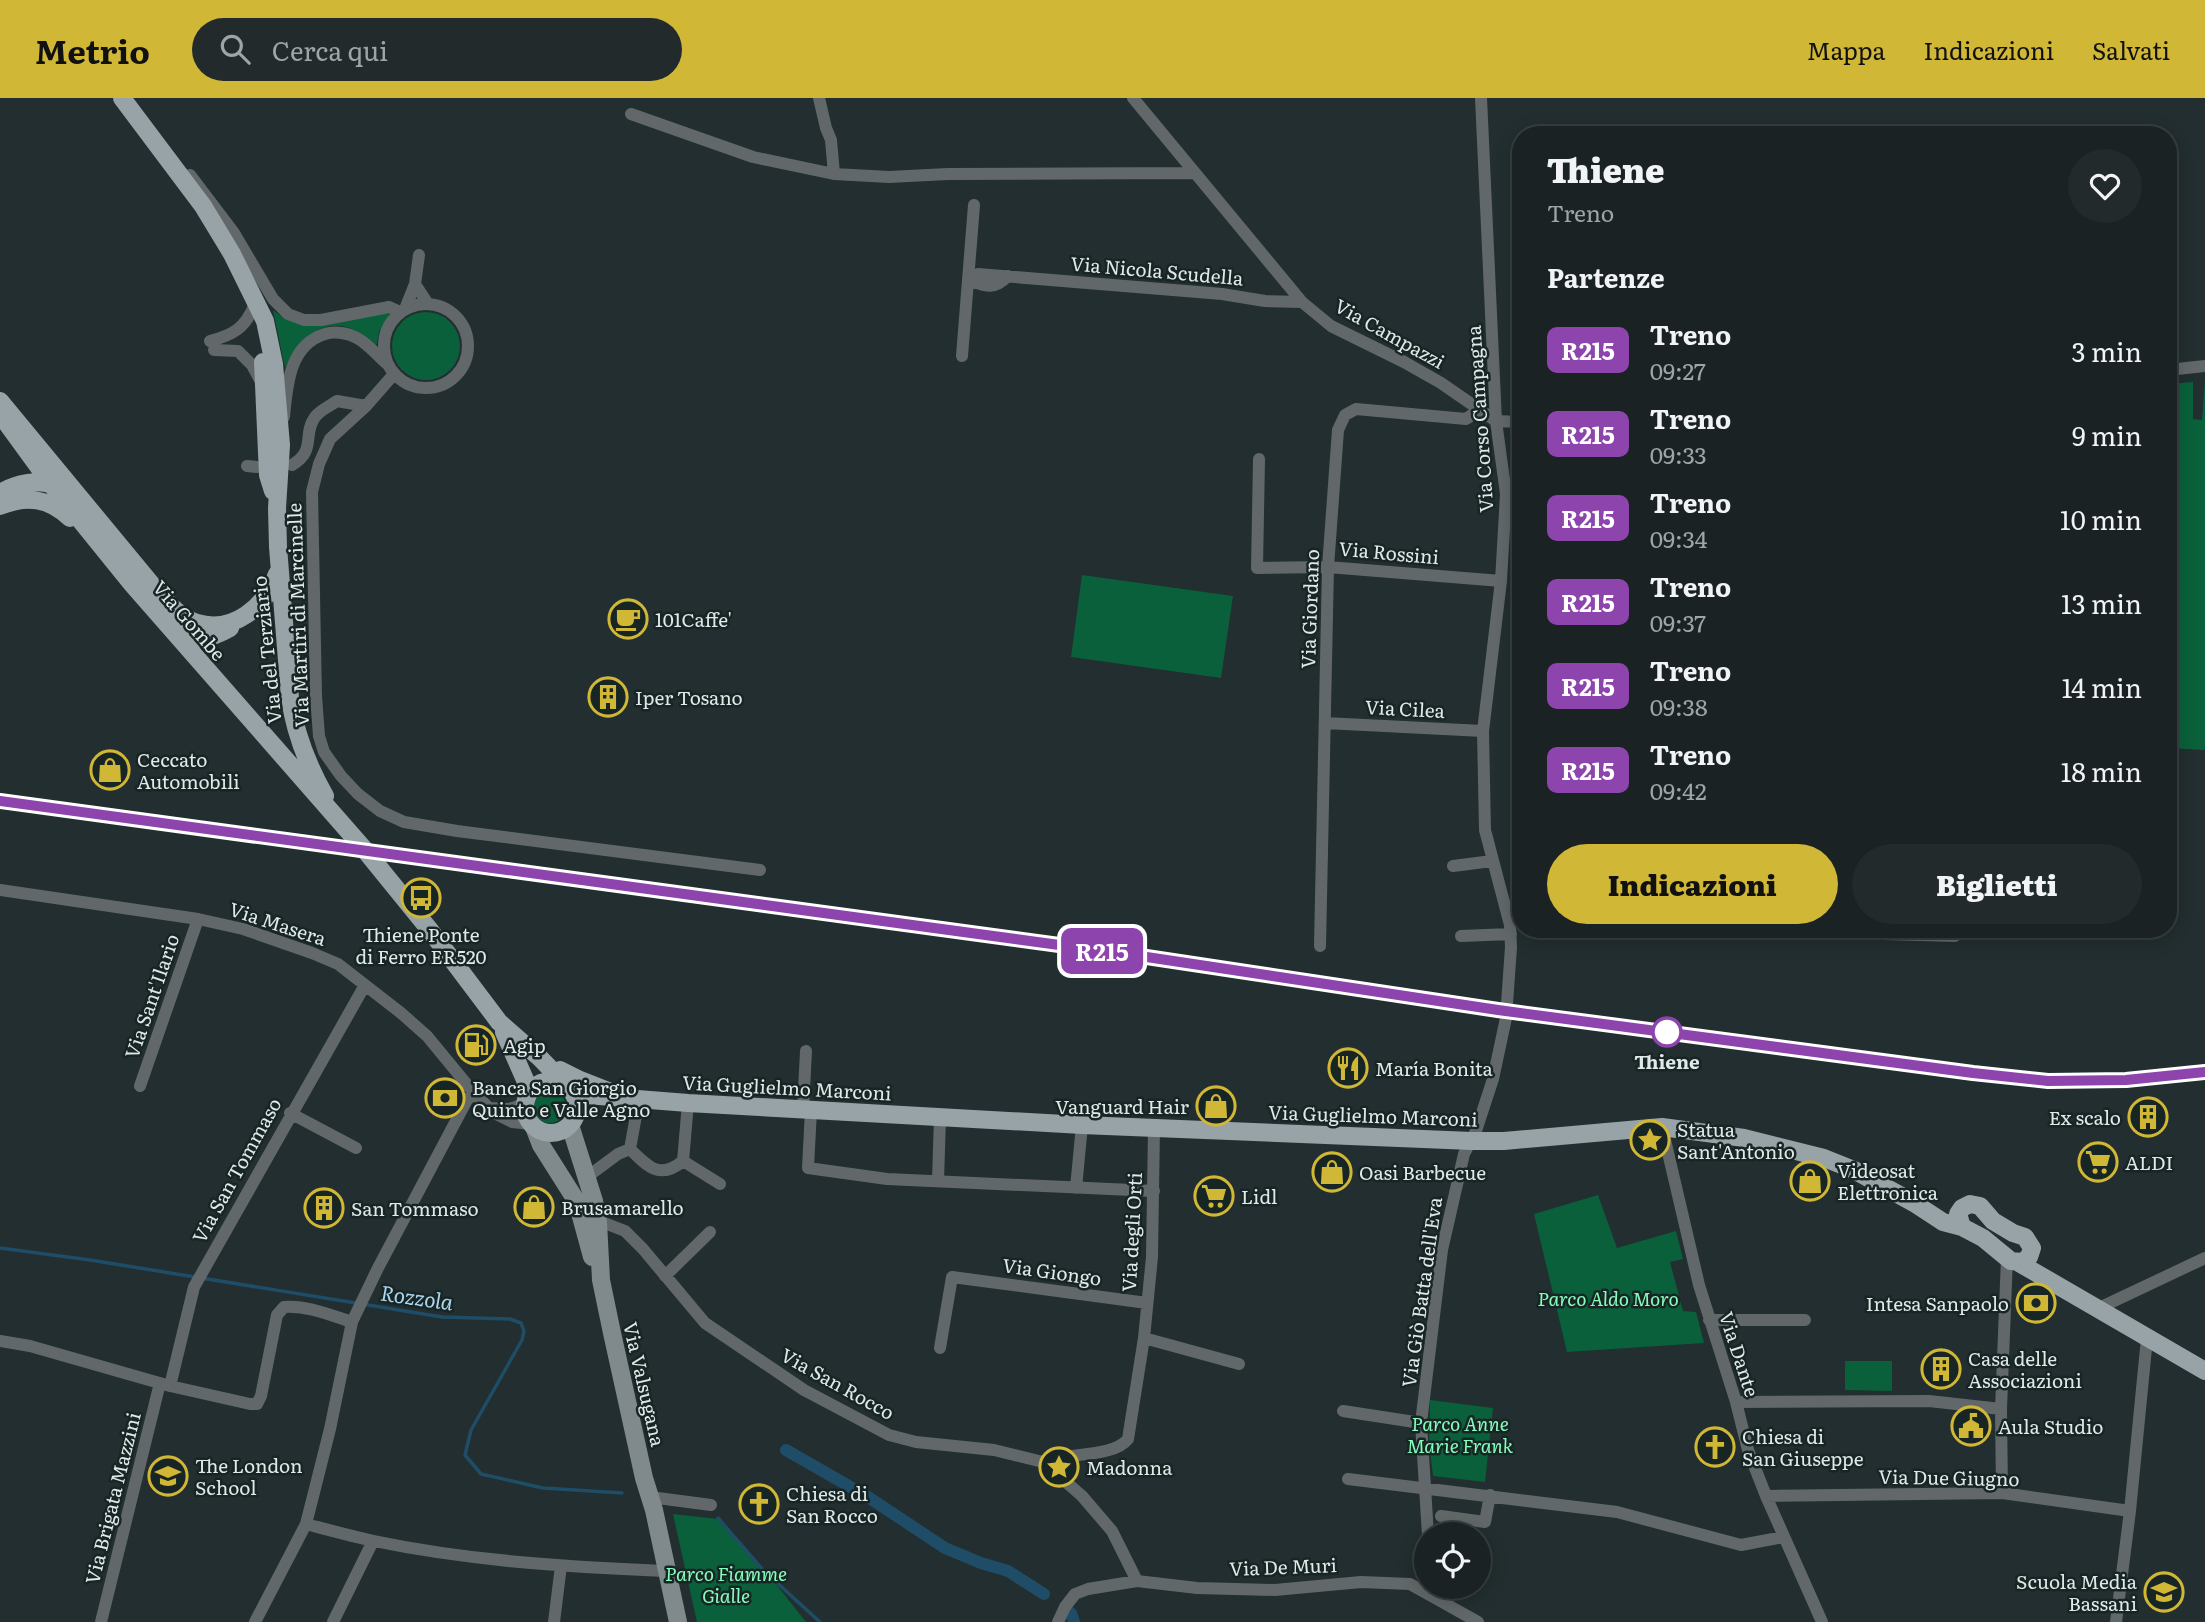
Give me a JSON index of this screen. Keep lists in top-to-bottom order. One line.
{"streets":{"main road":["Via Gombe","Via del Terziario","Via Guglielmo Marconi","Via Valsugana"],"street":["Via Nicola Scudella","Via Campazzi","Via Corso Campagna","Via Rossini","Via Giordano","Via Martiri di Marcinelle","Via Cilea","Via Masera","Via Sant'Ilario","Via San Tommaso","Via degli Orti","Via Giongo","Via Giò Batta dell'Eva","Via Dante","Via San Rocco","Via Due Giugno","Via Brigata Mazzini","Via De Muri"]},"crossings":[["Via Nicola Scudella","Via Campazzi"],["Via Campazzi","Via Corso Campagna"],["Via Campazzi","Via Giordano"],["Via Corso Campagna","Via Rossini"],["Via Corso Campagna","Via Cilea"],["Via Corso Campagna","Via Guglielmo Marconi"],["Via Corso Campagna","Via Giò Batta dell'Eva"],["Via Rossini","Via Giordano"],["Via Giordano","Via Cilea"],["Via Martiri di Marcinelle","Via del Terziario"],["Via Gombe","Via del Terziario"],["Via Gombe","Via Guglielmo Marconi"],["Via Masera","Via Sant'Ilario"],["Via Masera","Via Guglielmo Marconi"],["Via Masera","Via San Tommaso"],["Via Masera","Via Valsugana"],["Via Guglielmo Marconi","Via degli Orti"],["Via Guglielmo Marconi","Via Giò Batta dell'Eva"],["Via Guglielmo Marconi","Via Dante"],["Via Guglielmo Marconi","Via Valsugana"],["Via San Tommaso","Via Brigata Mazzini"],["Via degli Orti","Via Giongo"],["Via degli Orti","Via San Rocco"],["Via Dante","Via Due Giugno"],["Via San Rocco","Via Valsugana"],["Via San Rocco","Via De Muri"]],"water":["Rozzola"],"parks":["Parco Aldo Moro","Parco Anne Marie Frank","Parco Fiamme Gialle"],"places":{"cafe":["101Caffe'"],"building":["Iper Tosano","Ex scalo","San Tommaso","Casa delle Associazioni"],"shop":["Ceccato Automobili","Vanguard Hair","Oasi Barbecue","Videosat Elettronica","Brusamarello"],"bus stop":["Thiene Ponte di Ferro ER520"],"other":["Thiene"],"fuel station":["Agip"],"restaurant":["María Bonita"],"bank":["Banca San Giorgio Quinto e Valle Agno","Intesa Sanpaolo"],"place":["Statua Sant'Antonio","Madonna"],"supermarket":["ALDI","Lidl"],"public building":["Aula Studio"],"church":["Chiesa di San Giuseppe","Chiesa di San Rocco"],"school or university":["The London School","Scuola Media Bassani"]},"page":{"header":"Metrio","search":"Cerca qui","nav":["Mappa","Indicazioni","Salvati"],"on_map":"R215","heading":[["Thiene","Treno"],"Partenze"],"list":[{"mark":"R215","name":"Treno","note":"09:27","value":"3 min"},{"mark":"R215","name":"Treno","note":"09:33","value":"9 min"},{"mark":"R215","name":"Treno","note":"09:34","value":"10 min"},{"mark":"R215","name":"Treno","note":"09:37","value":"13 min"},{"mark":"R215","name":"Treno","note":"09:38","value":"14 min"},{"mark":"R215","name":"Treno","note":"09:42","value":"18 min"}],"buttons":["Indicazioni","Biglietti"]}}
